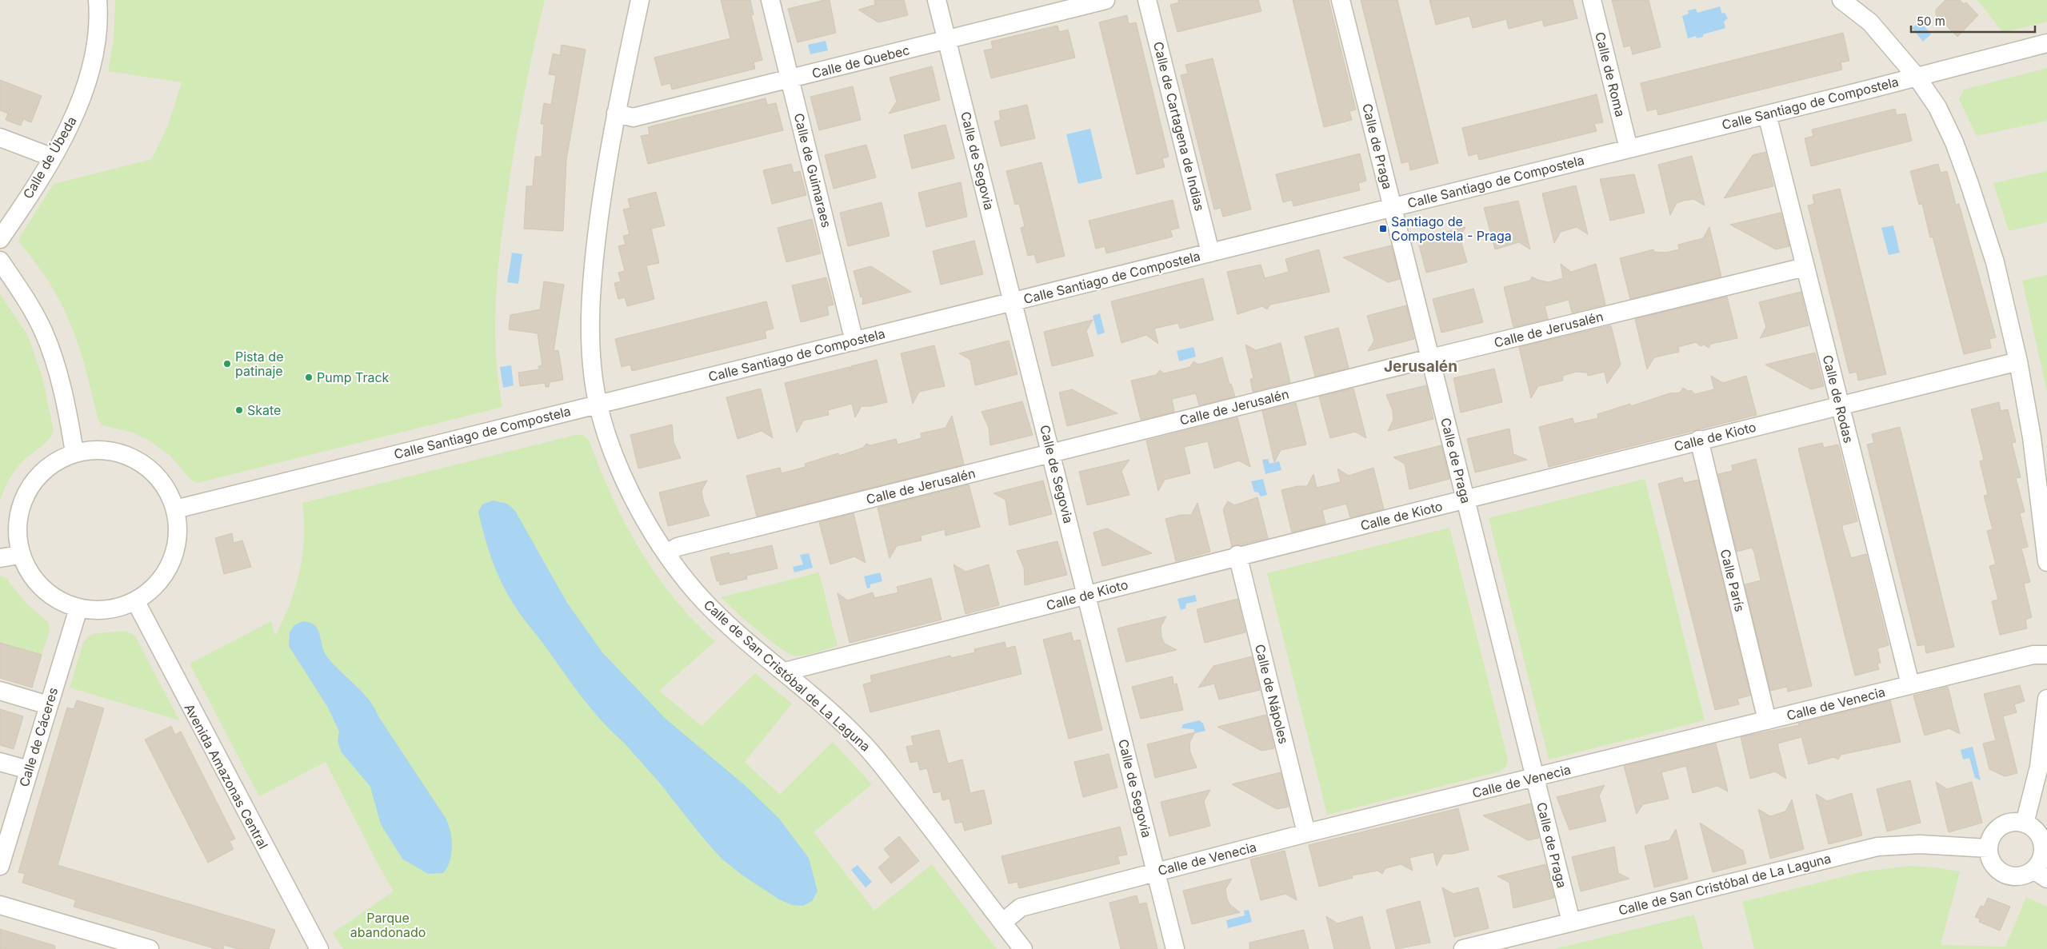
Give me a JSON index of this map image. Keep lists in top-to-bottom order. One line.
{"streets":{"street":["Calle de Quebec","Calle de Roma","Calle Santiago de Compostela","Calle de Cartagena de Indias","Calle de Praga","Calle de Úbeda","Calle de Segovia","Calle de Guimaraes","Calle de Jerusalén","Calle de Rodas","Calle de Kioto","Calle París","Calle de San Cristóbal de La Laguna","Calle de Nápoles","Calle de Venecia","Calle de Cáceres","Avenida Amazonas Central"]},"crossings":[["Calle de Quebec","Calle de Segovia"],["Calle de Quebec","Calle de Guimaraes"],["Calle de Quebec","Calle de San Cristóbal de La Laguna"],["Calle de Roma","Calle Santiago de Compostela"],["Calle Santiago de Compostela","Calle de Cartagena de Indias"],["Calle Santiago de Compostela","Calle de Praga"],["Calle Santiago de Compostela","Calle de Segovia"],["Calle Santiago de Compostela","Calle de Guimaraes"],["Calle Santiago de Compostela","Calle de Rodas"],["Calle Santiago de Compostela","Calle de San Cristóbal de La Laguna"],["Calle de Praga","Calle de Jerusalén"],["Calle de Praga","Calle de Kioto"],["Calle de Praga","Calle de San Cristóbal de La Laguna"],["Calle de Praga","Calle de Venecia"],["Calle de Segovia","Calle de Jerusalén"],["Calle de Segovia","Calle de Kioto"],["Calle de Segovia","Calle de Venecia"],["Calle de Jerusalén","Calle de Rodas"],["Calle de Jerusalén","Calle de San Cristóbal de La Laguna"],["Calle de Rodas","Calle de Kioto"],["Calle de Rodas","Calle de Venecia"],["Calle de Kioto","Calle París"],["Calle de Kioto","Calle de San Cristóbal de La Laguna"],["Calle de Kioto","Calle de Nápoles"],["Calle París","Calle de Venecia"],["Calle de San Cristóbal de La Laguna","Calle de Venecia"],["Calle de Nápoles","Calle de Venecia"]],"districts":["Jerusalén"],"parks":["Parque abandonado"],"places":{"transit":["Santiago de Compostela - Praga"],"other":["Pista de patinaje","Pump Track","Skate"]},"scale_bar":"50 m"}
